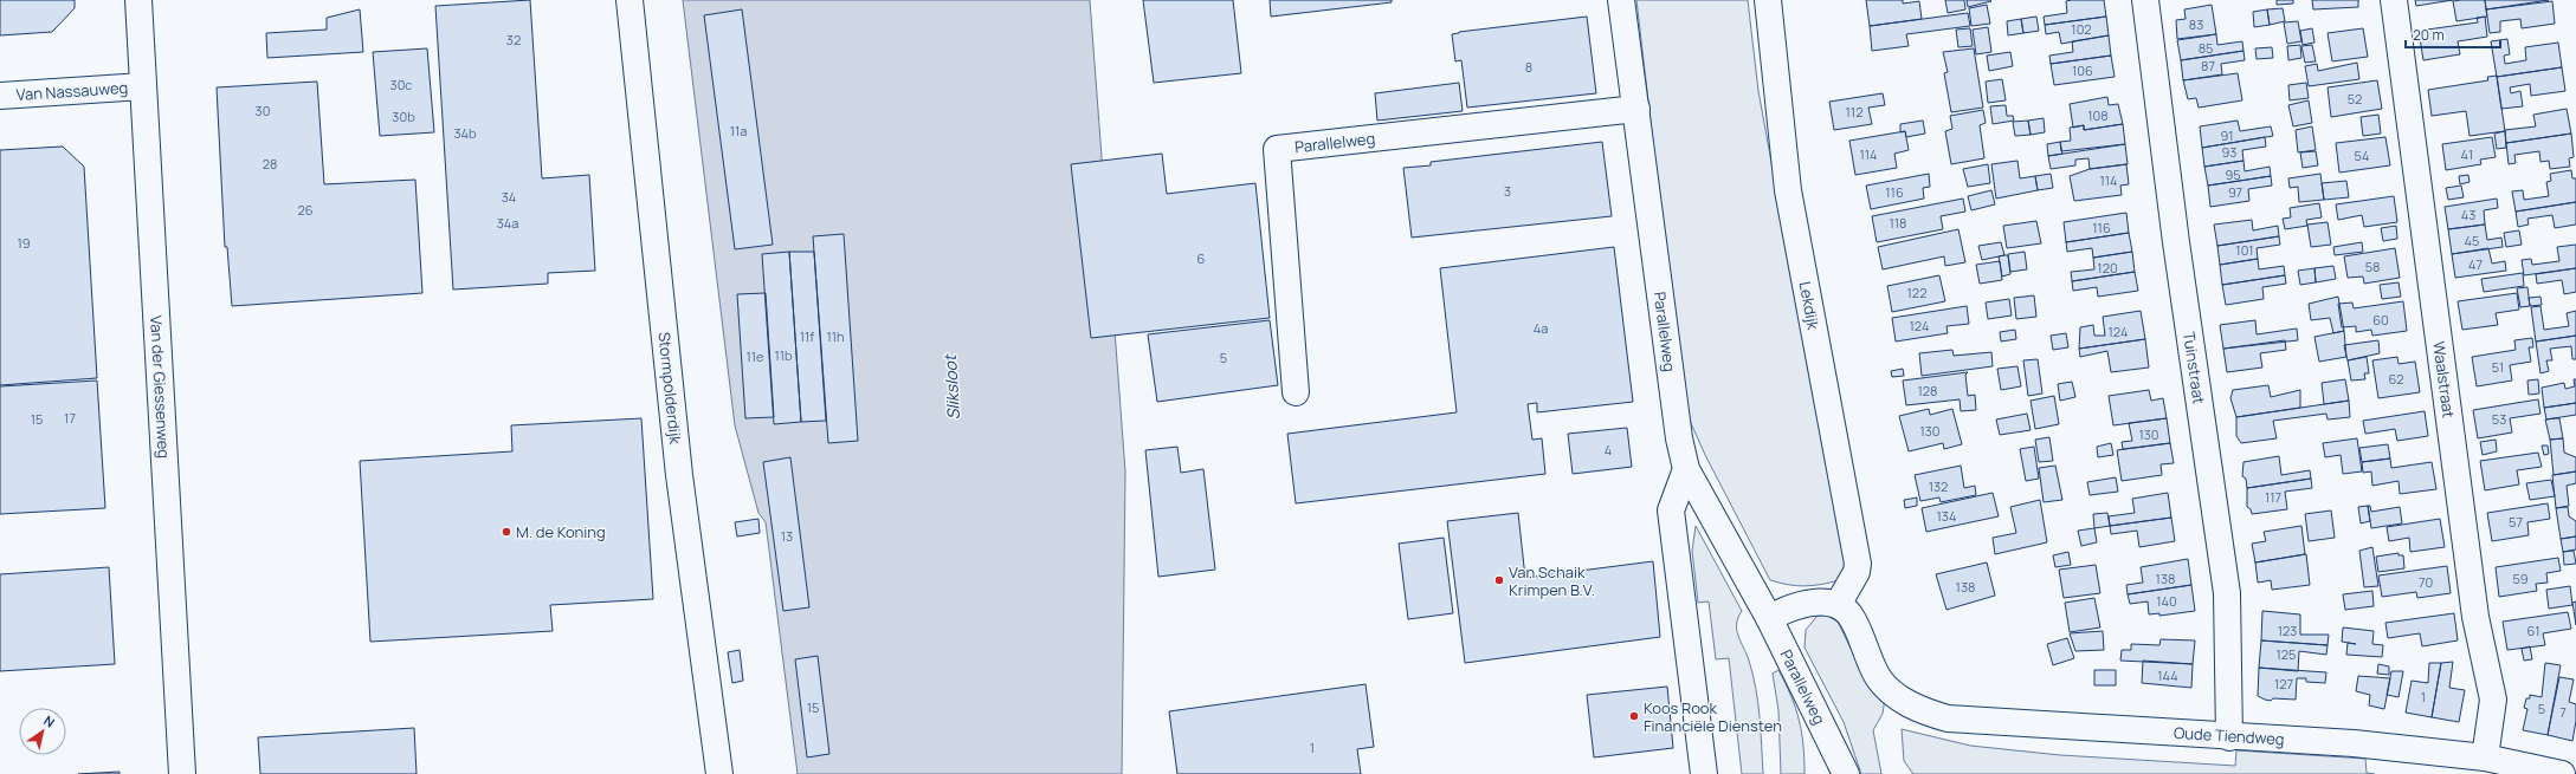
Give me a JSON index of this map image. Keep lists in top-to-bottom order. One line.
{"streets":{"street":["Van Nassauweg","Parallelweg","Lekdijk","Tuinstraat","Waalstraat","Van der Giessenweg","Stormpolderdijk","Oude Tiendweg"]},"crossings":[["Van Nassauweg","Van der Giessenweg"],["Lekdijk","Oude Tiendweg"],["Tuinstraat","Oude Tiendweg"],["Waalstraat","Oude Tiendweg"]],"water":["Sliksloot"],"places":["M. de Koning","Van Schaik Krimpen B.V.","Koos Rook Financiële Diensten"],"house_numbers":["83","102","32","85","87","8","106","30c","52","30","112","108","30b","11a","34b","91","93","114","41","54","28","95","114","3","116","97","34","26","43","34a","118","116","45","19","101","6","47","58","120","122","60","124","4a","124","11f","11h","11b","11e","5","51","62","128","17","15","53","130","130","4","132","117","134","57","13","138","59","70","138","140","123","61","125","144","127","1","15","5","7","1"],"scale_bar":"20 m","north":"top right"}
